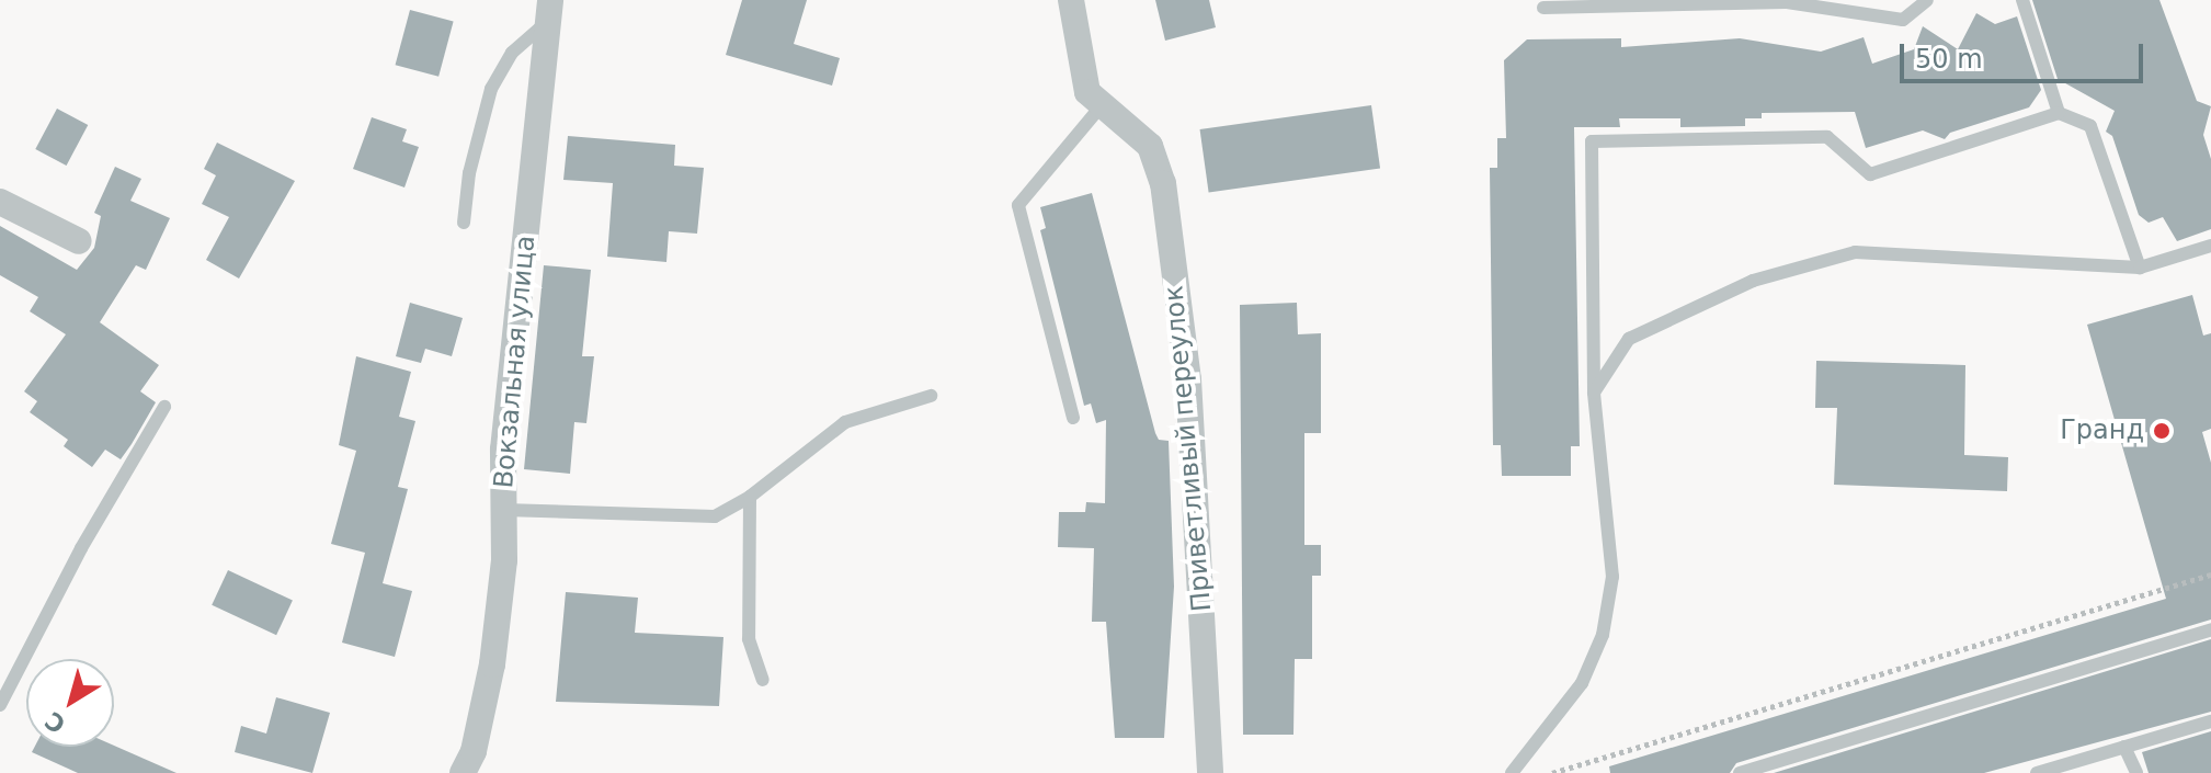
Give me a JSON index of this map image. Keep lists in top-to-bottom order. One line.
{"streets":{"street":["Вокзальная улица","Приветливый переулок"]},"places":["Гранд"],"scale_bar":"50 m","north":"bottom left"}
